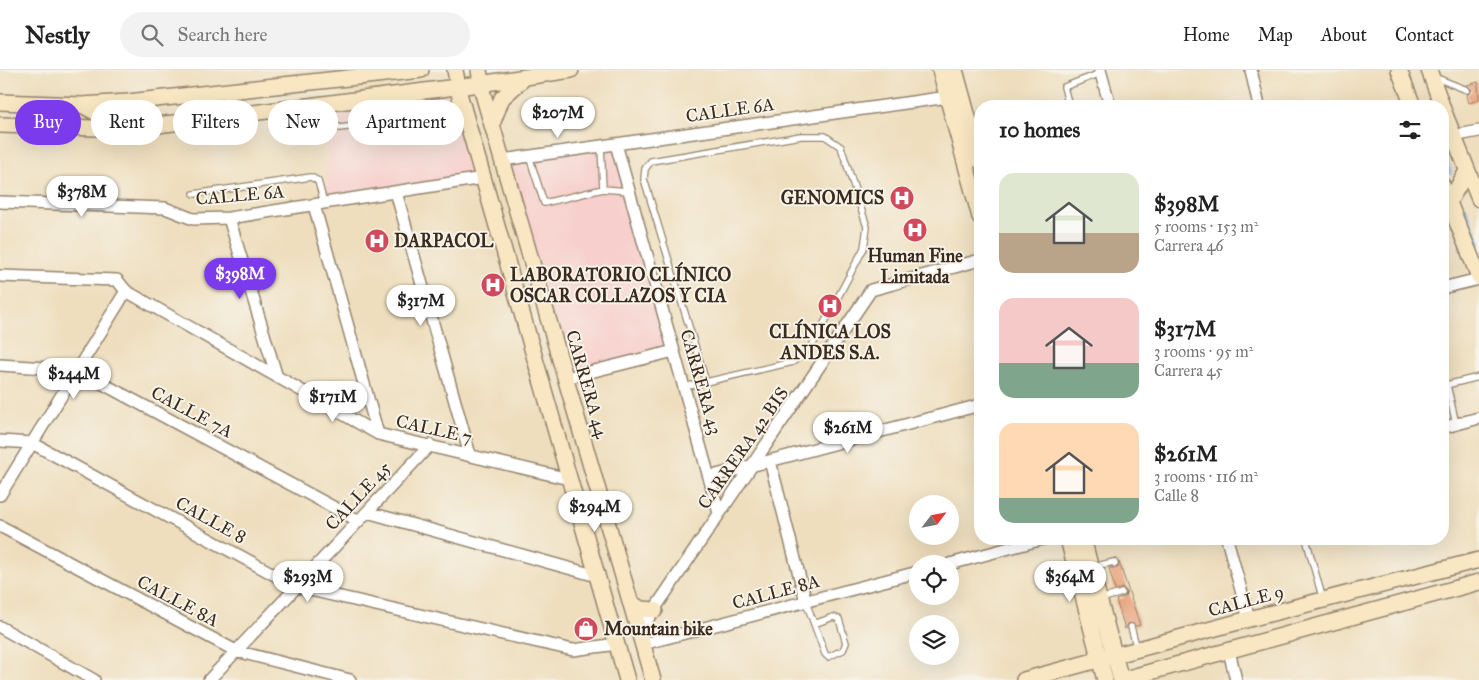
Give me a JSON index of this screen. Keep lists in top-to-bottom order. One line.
{"streets":{"main road":["CARRERA 44","CALLE 9"],"street":["CALLE 6A","CARRERA 43","CALLE 7A","CALLE 7","CARRERA 42 BIS","CALLE 45","CALLE 8","CALLE 8A"]},"crossings":[["CALLE 6A","CARRERA 43"],["CALLE 6A","CARRERA 44"],["CARRERA 43","CARRERA 42 BIS"],["CARRERA 44","CARRERA 42 BIS"],["CARRERA 44","CALLE 8A"],["CALLE 7A","CALLE 45"],["CALLE 7","CALLE 45"],["CARRERA 42 BIS","CALLE 8A"],["CALLE 45","CALLE 8"],["CALLE 45","CALLE 8A"]],"places":{"hospital":["GENOMICS","Human Fine Limitada","DARPACOL","LABORATORIO CLÍNICO OSCAR COLLAZOS Y CIA","CLÍNICA LOS ANDES S.A."],"shop":["Mountain bike"]},"north":"top right","page":{"header":"Nestly","search":"Search here","nav":["Home","Map","About","Contact"],"price":["$207M","$378M","$398M","$317M","$244M","$171M","$261M","$294M","$293M","$364M"],"chip":["Buy","Rent","Filters","New","Apartment"],"heading":"10 homes","list":[{"name":"$398M","note":"5 rooms · 153 m² · Carrera 46"},{"name":"$317M","note":"3 rooms · 95 m² · Carrera 45"},{"name":"$261M","note":"3 rooms · 116 m² · Calle 8"}]}}
